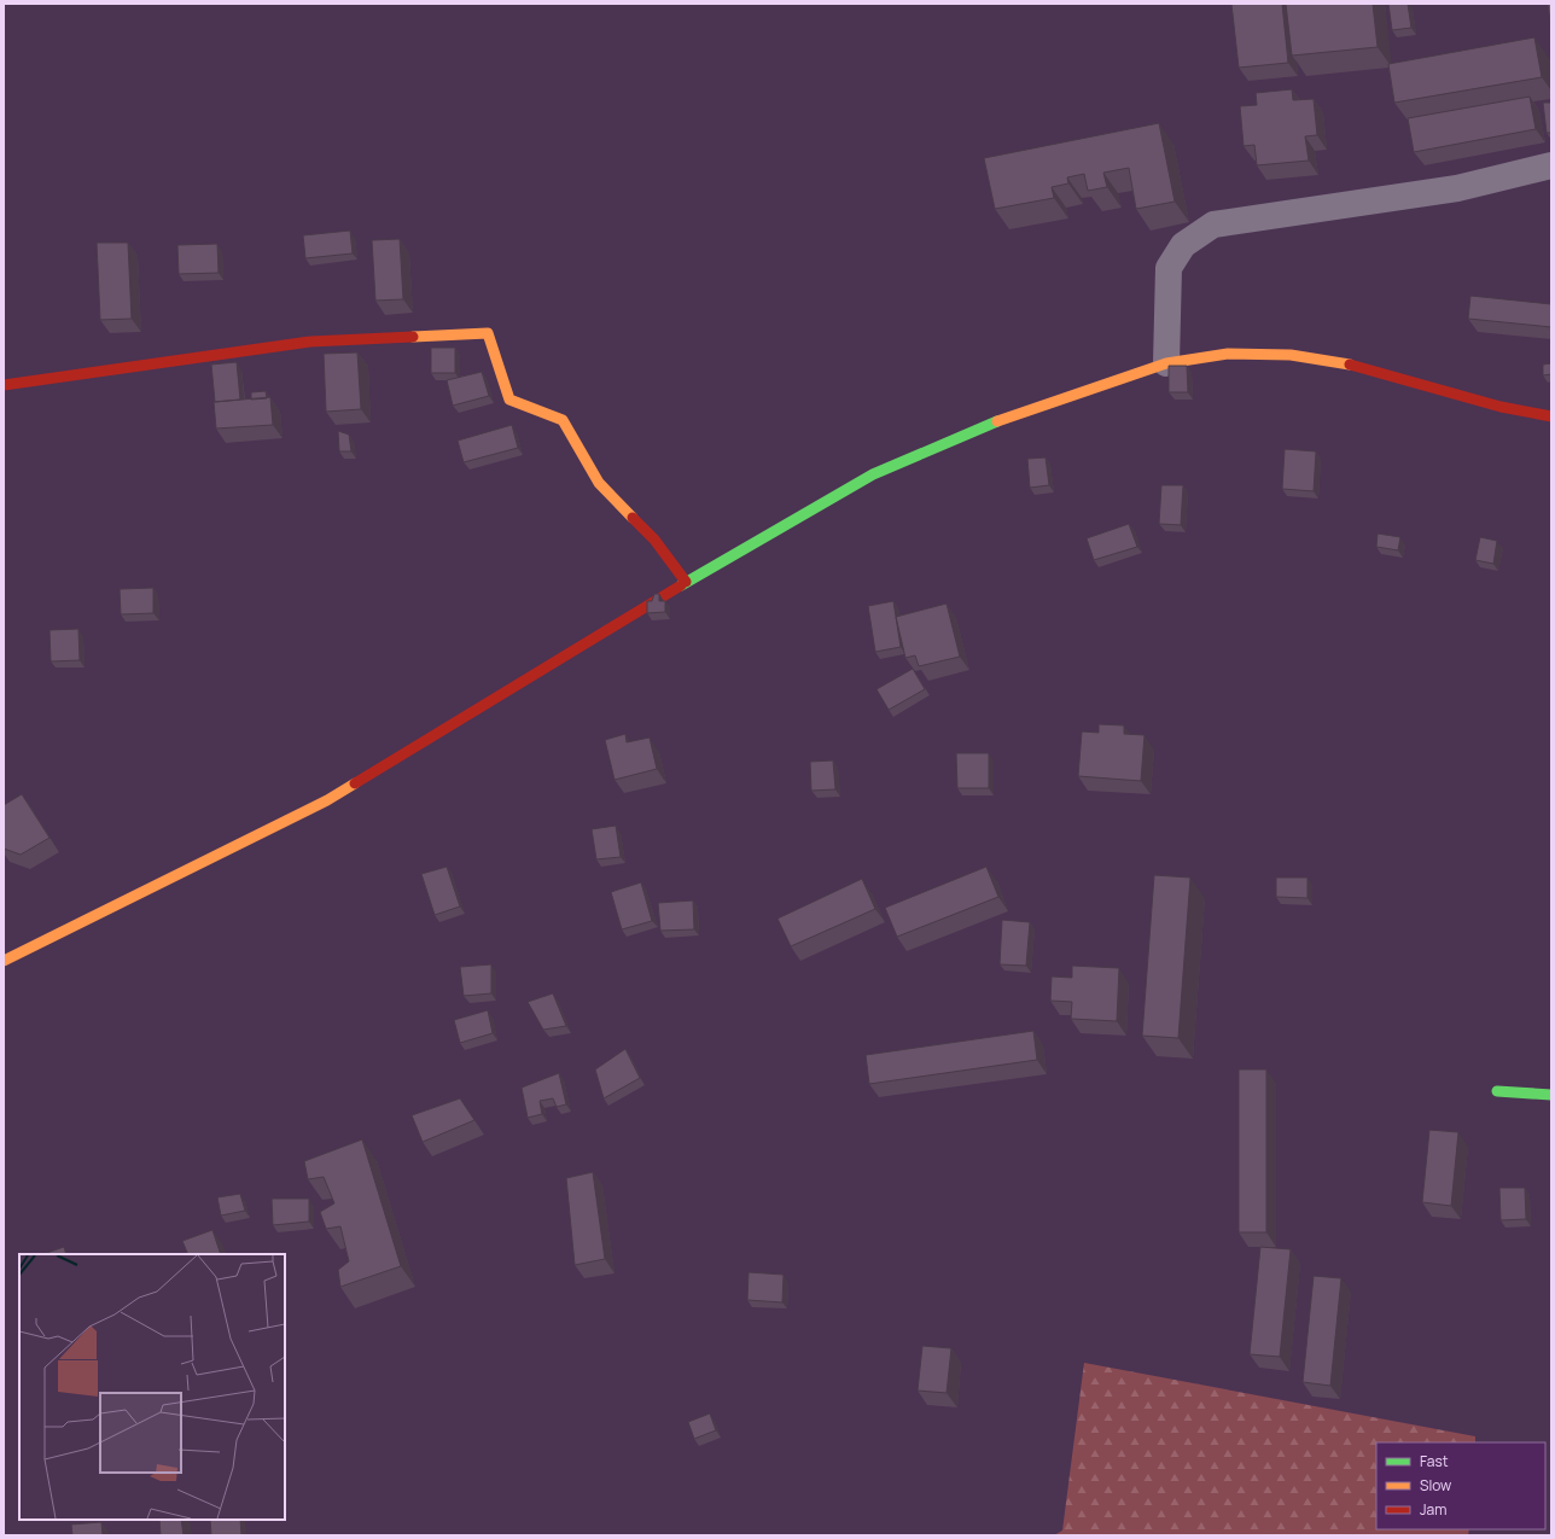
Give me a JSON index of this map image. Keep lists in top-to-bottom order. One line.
{"legend":["Fast","Slow","Jam"]}
